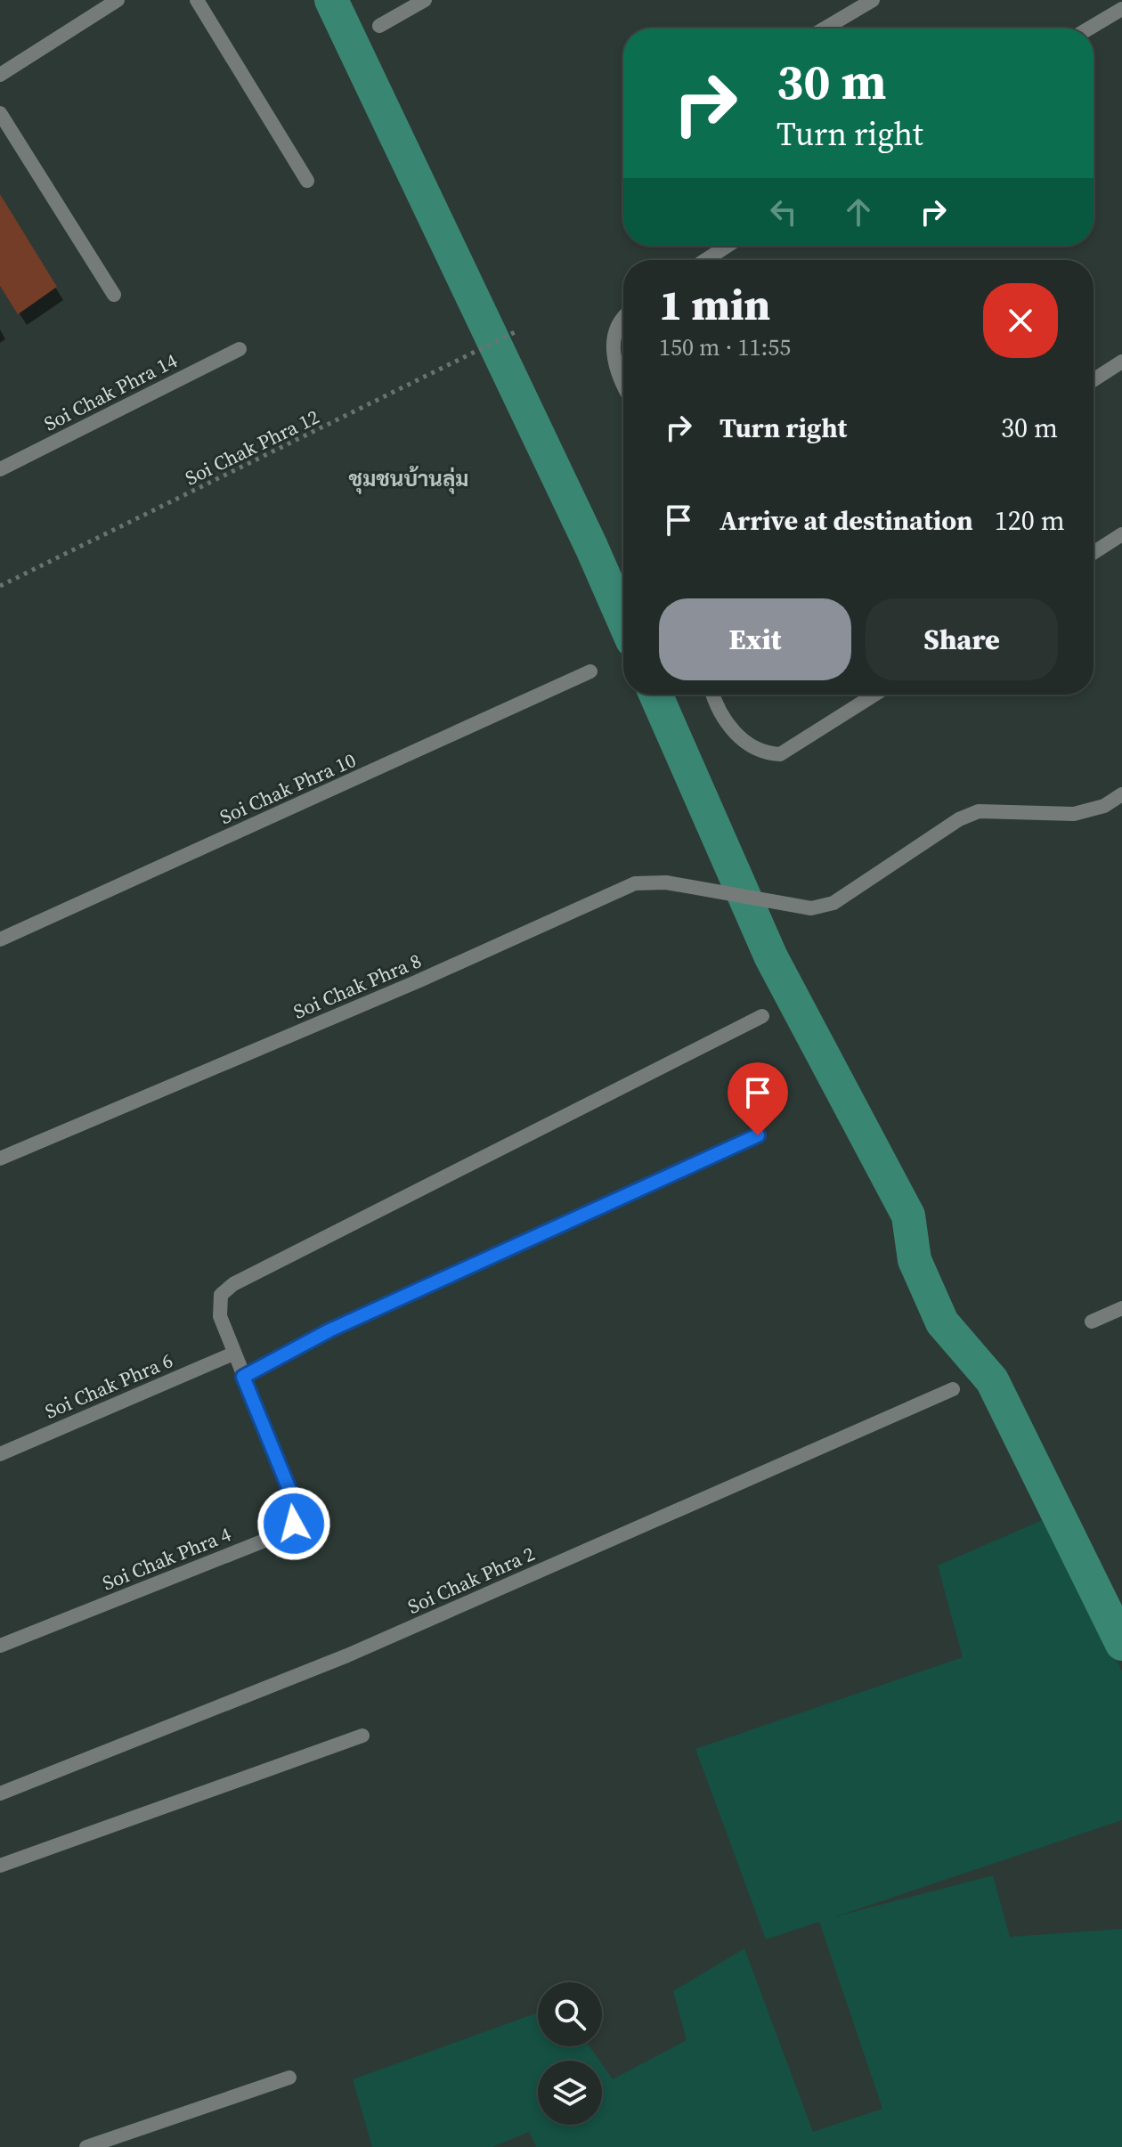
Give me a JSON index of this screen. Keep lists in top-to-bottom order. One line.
{"streets":{"street":["Soi Chak Phra 14","Soi Chak Phra 10","Soi Chak Phra 8","Soi Chak Phra 6","Soi Chak Phra 4","Soi Chak Phra 2"],"path":["Soi Chak Phra 12"]},"crossings":[["Soi Chak Phra 6","Soi Chak Phra 4"]],"districts":["ชุมชนบ้านลุ่ม"],"page":{"turn":["30 m","Turn right"],"heading":["1 min","150 m · 11:55"],"list":[{"name":"Turn right","value":"30 m"},{"name":"Arrive at destination","value":"120 m"}],"buttons":["Exit","Share"]}}
